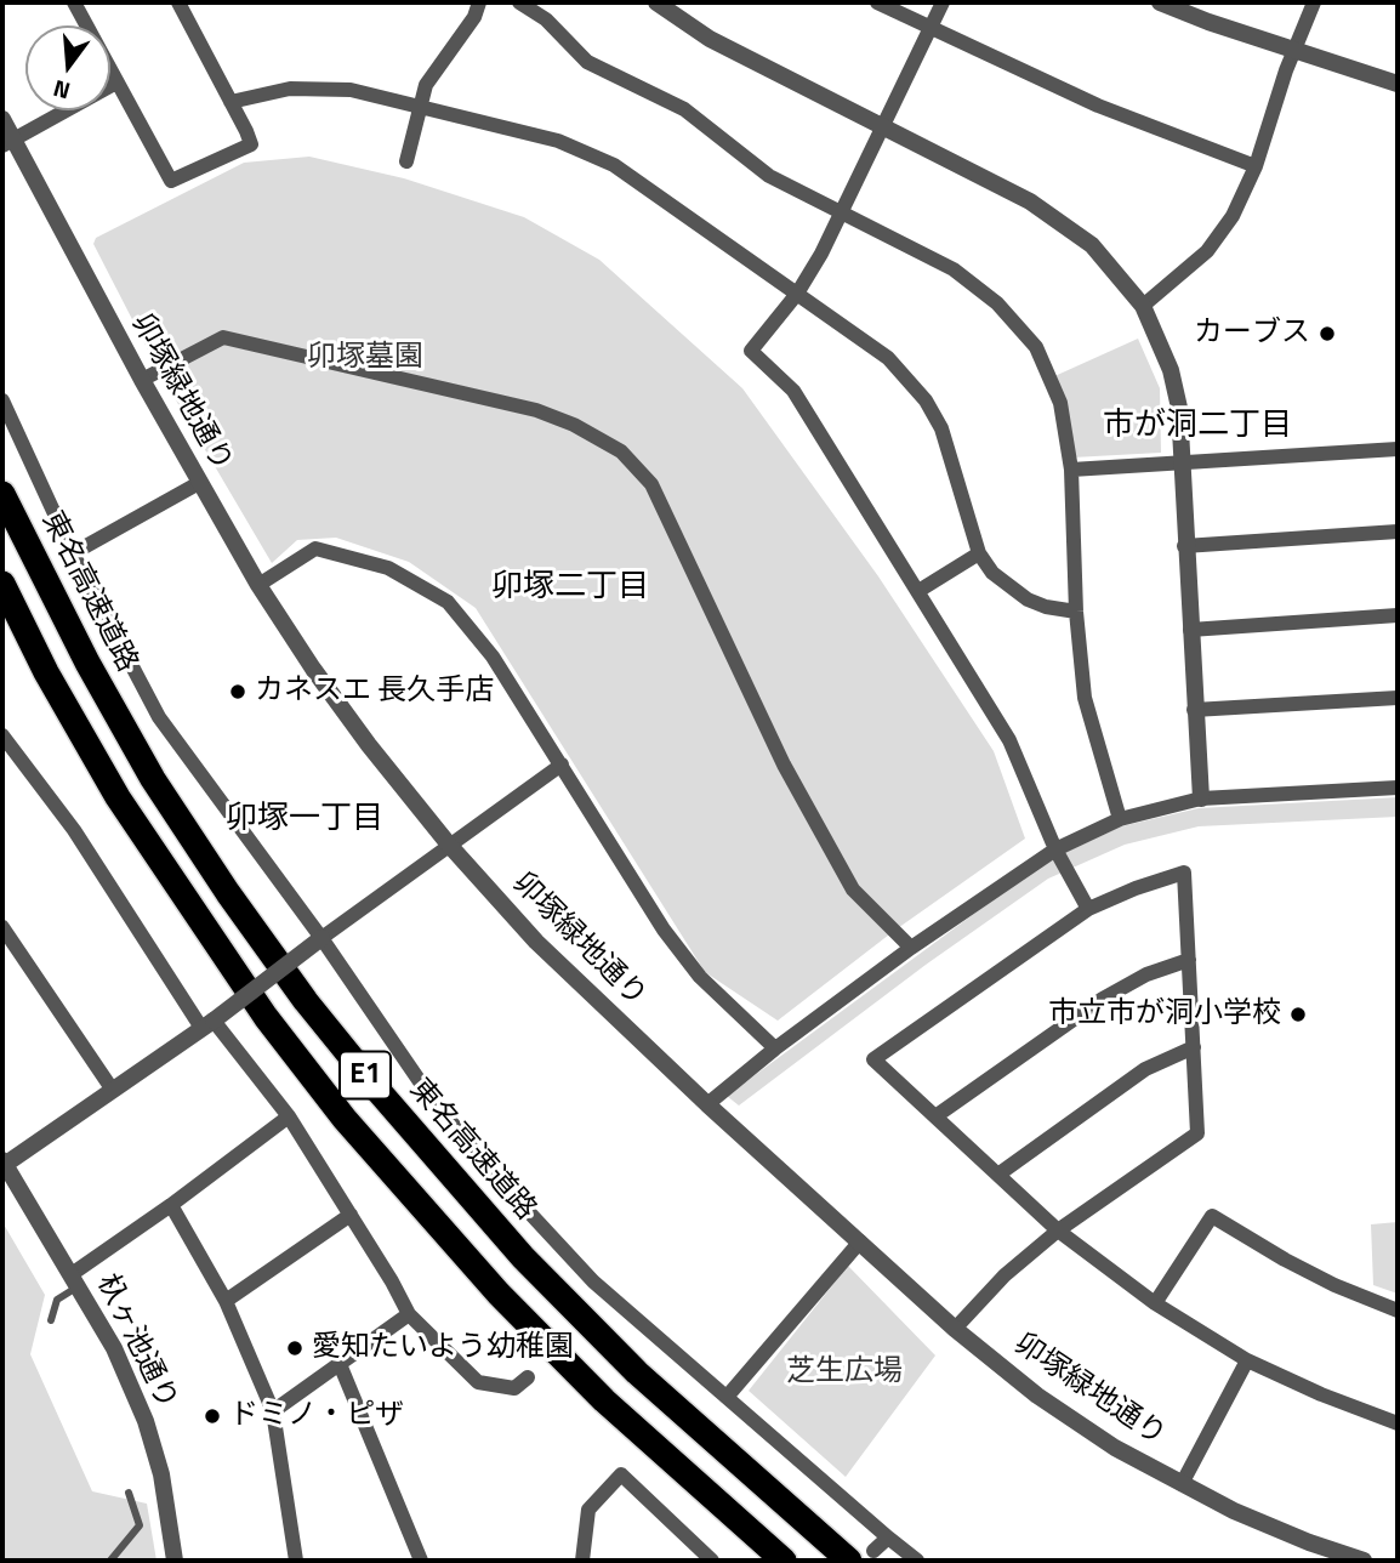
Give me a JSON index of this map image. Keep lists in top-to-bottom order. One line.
{"streets":{"highway":["東名高速道路","E1"],"street":["卯塚緑地通り","杁ヶ池通り"]},"districts":["市が洞二丁目","卯塚二丁目","卯塚一丁目"],"parks":["卯塚墓園","芝生広場"],"places":["カーブス","カネスエ 長久手店","市立市が洞小学校","愛知たいよう幼稚園","ドミノ・ピザ"],"north":"bottom"}
